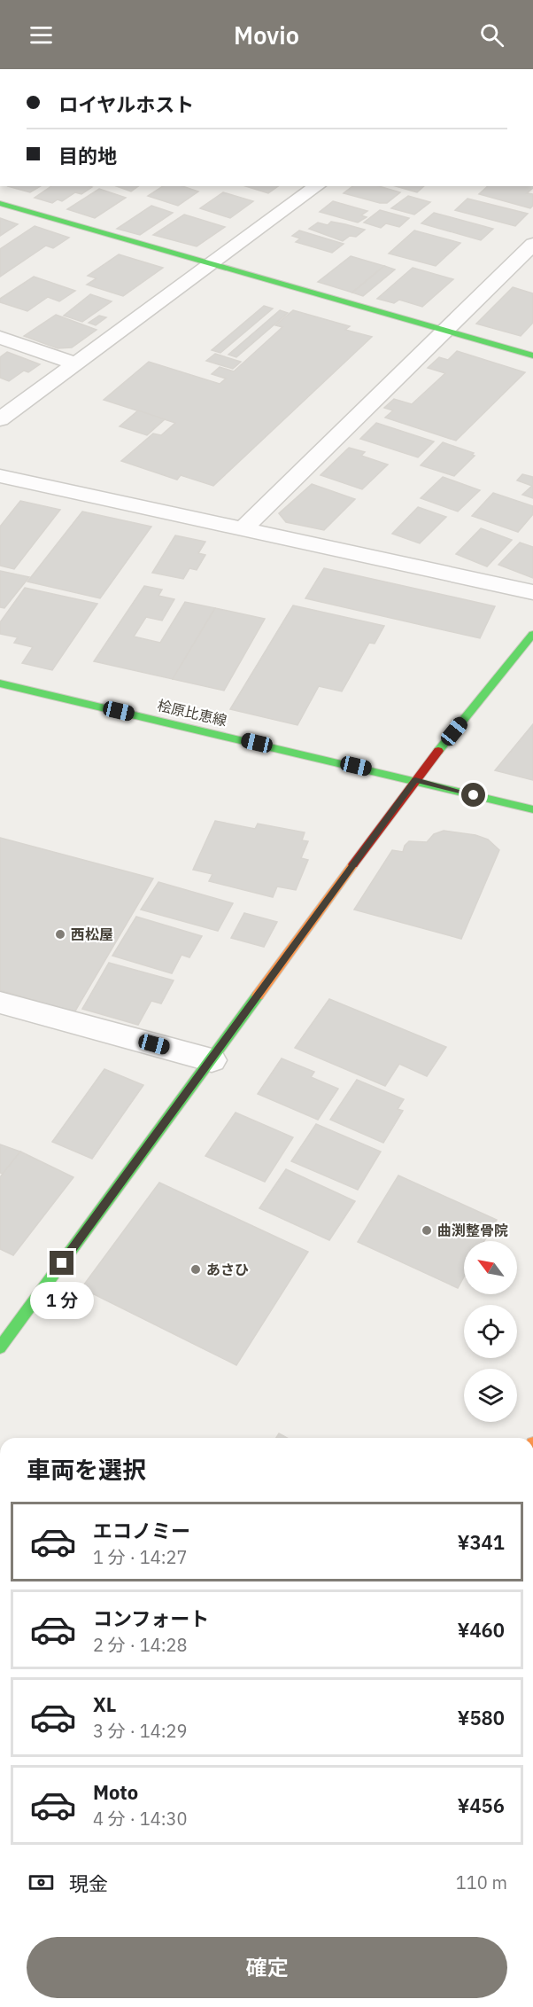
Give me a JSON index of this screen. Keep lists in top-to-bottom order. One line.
{"streets":{"street":["桧原比恵線"]},"places":["西松屋","曲渕整骨院","あさひ"],"north":"top left","page":{"header":"Movio","banner":["ロイヤルホスト","目的地"],"bubble":"1 分","heading":"車両を選択","list":[{"name":"エコノミー","note":"1 分 · 14:27","value":"¥341"},{"name":"コンフォート","note":"2 分 · 14:28","value":"¥460"},{"name":"XL","note":"3 分 · 14:29","value":"¥580"},{"name":"Moto","note":"4 分 · 14:30","value":"¥456"}],"pay":["現金","110 m"],"buttons":"確定"}}
